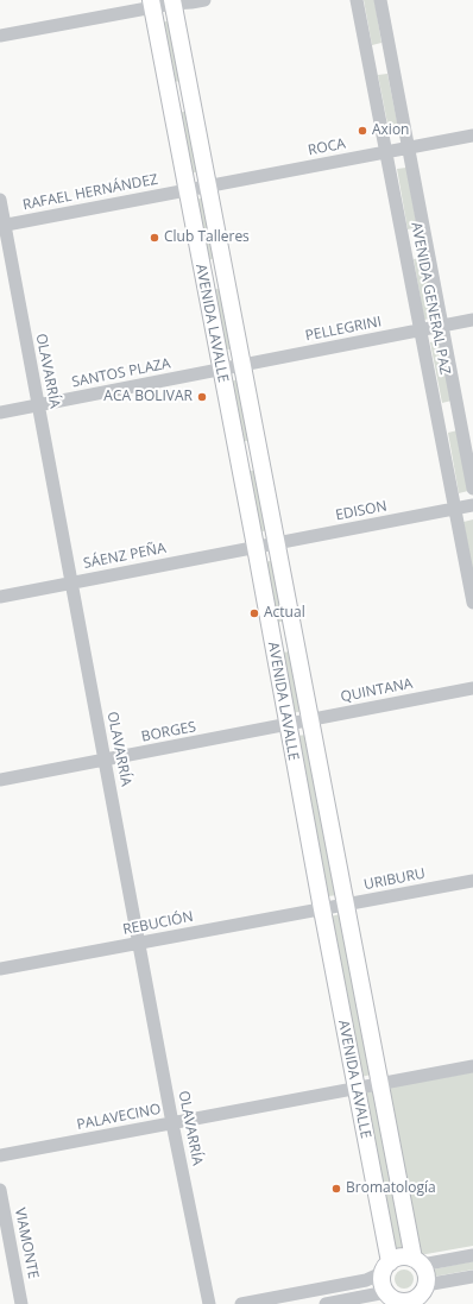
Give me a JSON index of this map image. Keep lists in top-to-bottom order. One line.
{"streets":{"main road":["AVENIDA LAVALLE"],"street":["ROCA","RAFAEL HERNÁNDEZ","AVENIDA GENERAL PAZ","PELLEGRINI","OLAVARRÍA","SANTOS PLAZA","EDISON","SÁENZ PEÑA","QUINTANA","BORGES","URIBURU","REBUCIÓN","PALAVECINO","VIAMONTE"]},"crossings":[["ROCA","RAFAEL HERNÁNDEZ"],["ROCA","AVENIDA GENERAL PAZ"],["ROCA","AVENIDA LAVALLE"],["RAFAEL HERNÁNDEZ","AVENIDA LAVALLE"],["RAFAEL HERNÁNDEZ","OLAVARRÍA"],["AVENIDA GENERAL PAZ","PELLEGRINI"],["AVENIDA GENERAL PAZ","EDISON"],["AVENIDA LAVALLE","PELLEGRINI"],["AVENIDA LAVALLE","SANTOS PLAZA"],["AVENIDA LAVALLE","EDISON"],["AVENIDA LAVALLE","SÁENZ PEÑA"],["AVENIDA LAVALLE","QUINTANA"],["AVENIDA LAVALLE","BORGES"],["AVENIDA LAVALLE","URIBURU"],["AVENIDA LAVALLE","REBUCIÓN"],["AVENIDA LAVALLE","PALAVECINO"],["PELLEGRINI","SANTOS PLAZA"],["OLAVARRÍA","SANTOS PLAZA"],["OLAVARRÍA","SÁENZ PEÑA"],["OLAVARRÍA","BORGES"],["OLAVARRÍA","REBUCIÓN"],["OLAVARRÍA","PALAVECINO"],["EDISON","SÁENZ PEÑA"],["QUINTANA","BORGES"],["URIBURU","REBUCIÓN"]],"places":["Axion","Club Talleres","ACA BOLIVAR","Actual","Bromatología"]}
